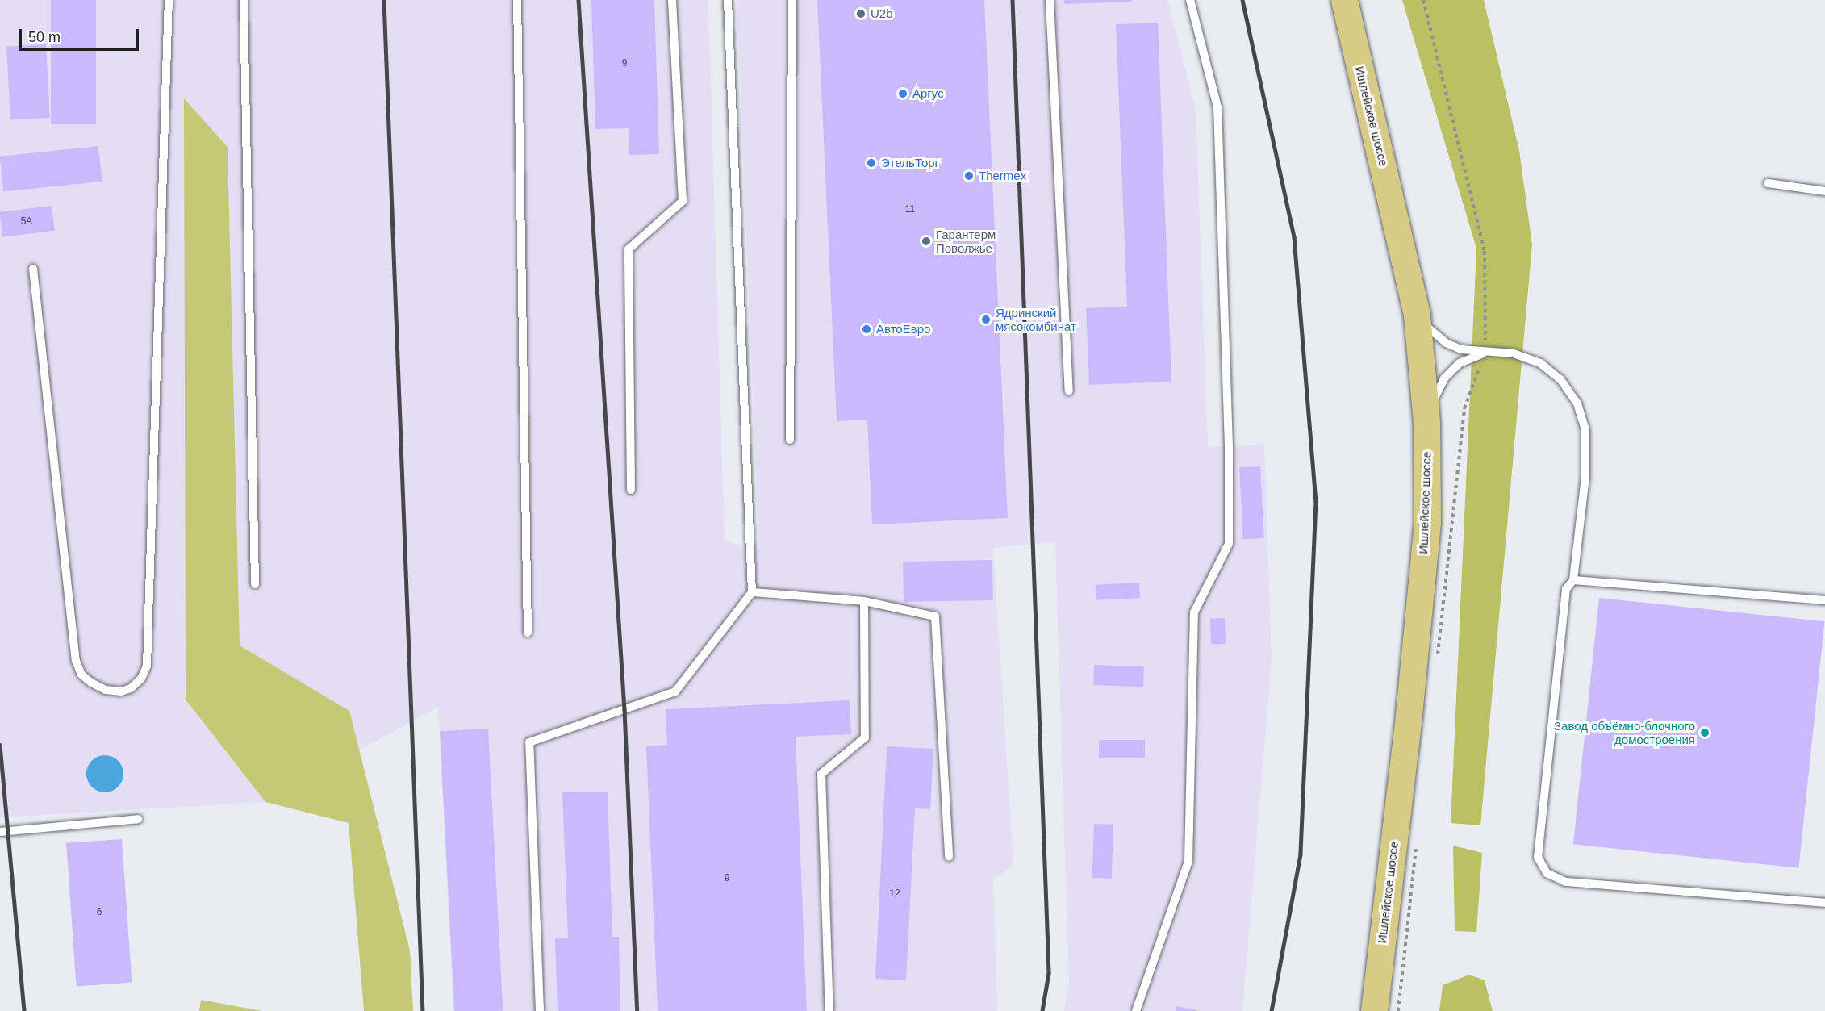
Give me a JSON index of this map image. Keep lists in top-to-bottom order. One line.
{"streets":{"main road":["Ишлейское шоссе"]},"places":["U2b","Аргус","ЭтельТорг","Thermex","Гарантерм Поволжье","Ядринский мясокомбинат","АвтоЕвро","Завод объёмно-блочного домостроения"],"house_numbers":["9","11","5А","9","12","6"],"scale_bar":"50 m"}
